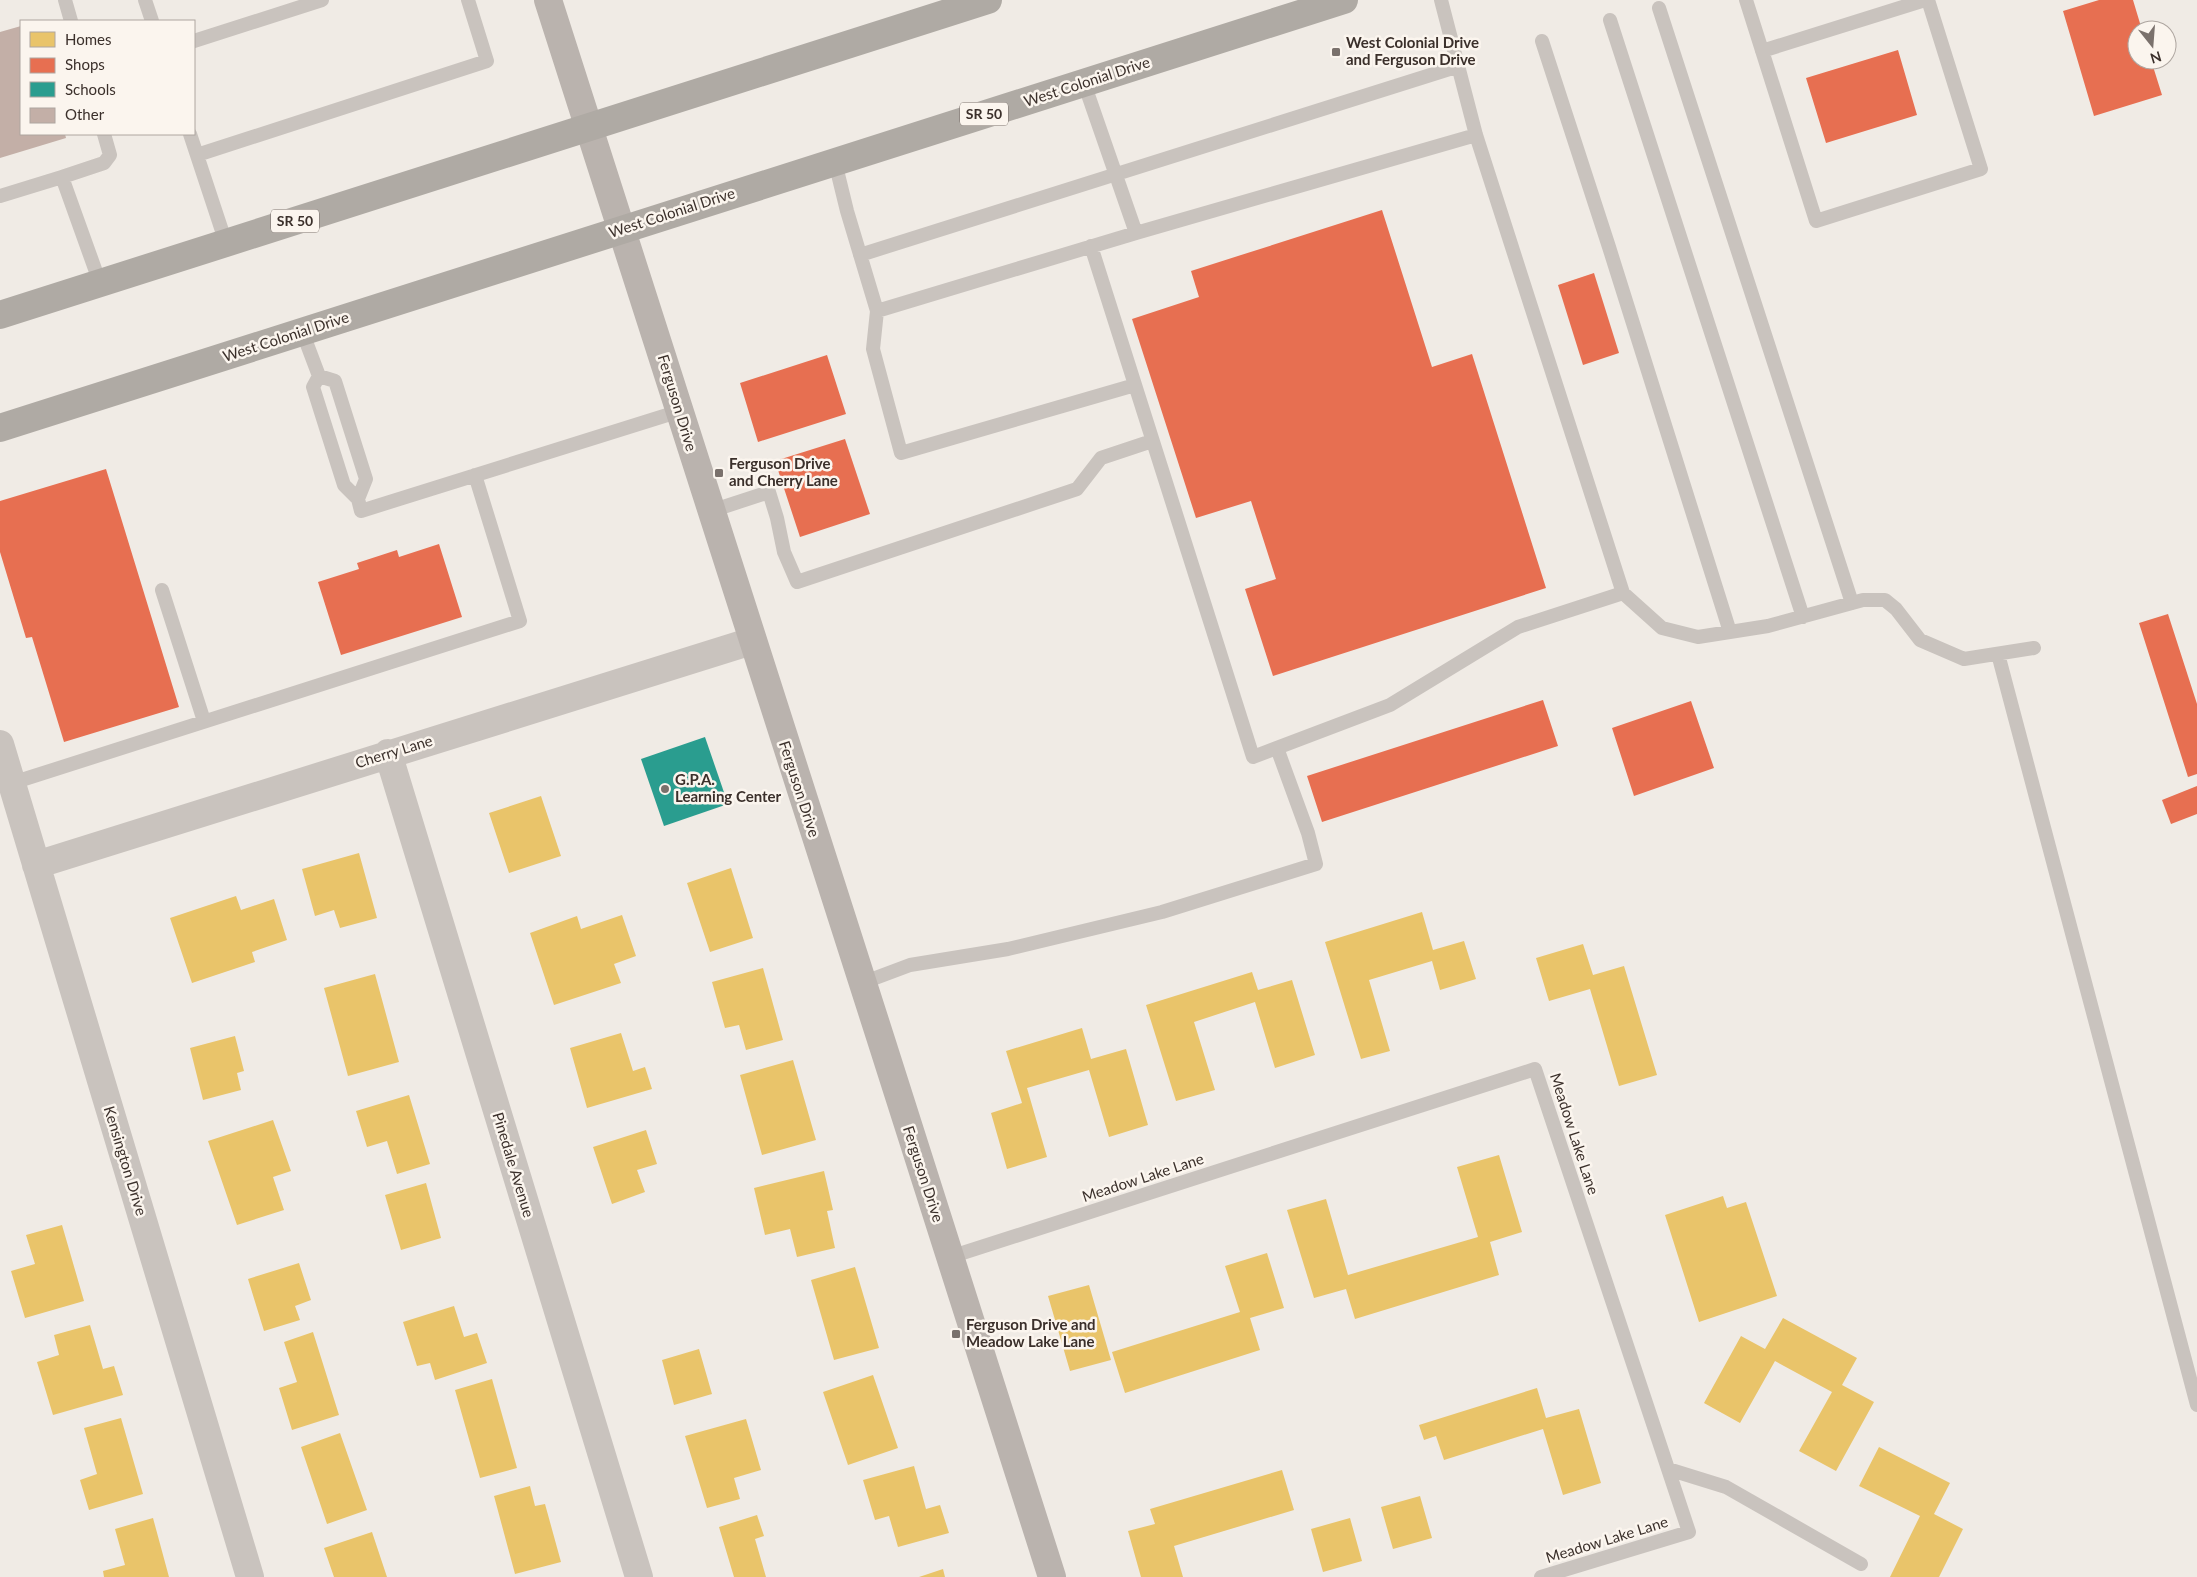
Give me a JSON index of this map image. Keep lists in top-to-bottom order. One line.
{"streets":{"highway":["West Colonial Drive","SR 50"],"street":["Ferguson Drive","Cherry Lane","Kensington Drive","Pinedale Avenue"],"lane":["Meadow Lake Lane"]},"crossings":[["West Colonial Drive","Ferguson Drive"],["SR 50","Ferguson Drive"],["Ferguson Drive","Cherry Lane"],["Ferguson Drive","Meadow Lake Lane"],["Cherry Lane","Kensington Drive"],["Cherry Lane","Pinedale Avenue"]],"places":{"transit":["West Colonial Drive and Ferguson Drive","Ferguson Drive and Cherry Lane","Ferguson Drive and Meadow Lake Lane"],"other":["G.P.A. Learning Center"]},"legend":["Homes","Shops","Schools","Other"],"north":"bottom"}
